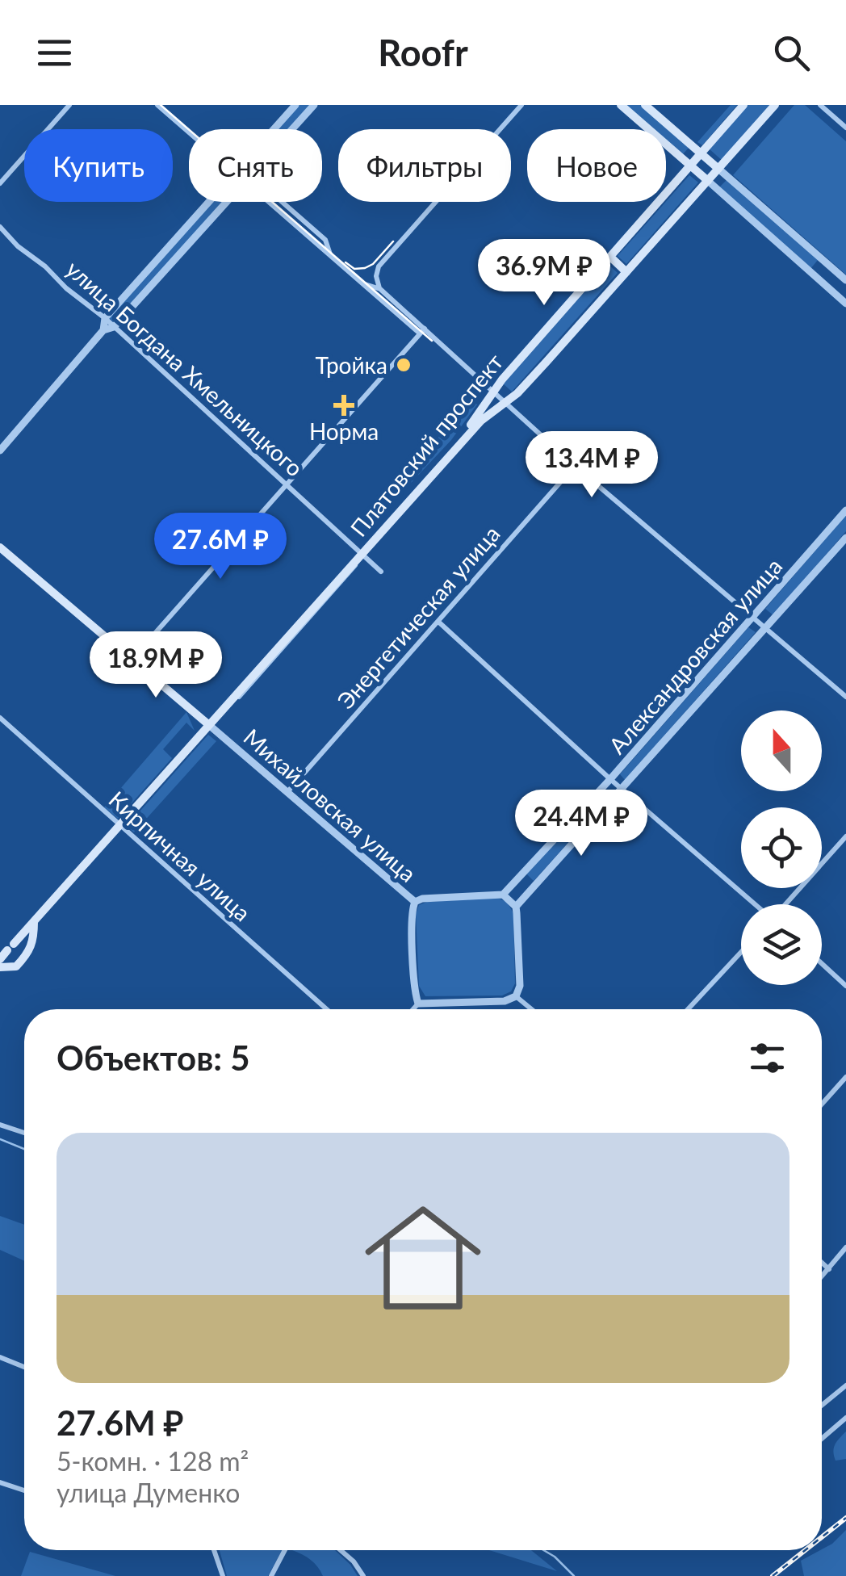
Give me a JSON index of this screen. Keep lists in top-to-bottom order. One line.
{"streets":{"main road":["Платовский проспект","Михайловская улица"],"street":["улица Богдана Хмельницкого","Энергетическая улица","Александровская улица","Кирпичная улица"]},"crossings":[["улица Богдана Хмельницкого","Платовский проспект"],["Платовский проспект","Михайловская улица"],["Платовский проспект","Кирпичная улица"],["Энергетическая улица","Михайловская улица"]],"places":{"other":["Тройка"],"health":["Норма"]},"north":"top","page":{"header":"Roofr","chip":["Купить","Снять","Фильтры","Новое"],"price":["36.9M ₽","13.4M ₽","27.6M ₽","18.9M ₽","24.4M ₽"],"heading":"Объектов: 5","list":[{"name":"27.6M ₽","note":"5-комн. · 128 m² · улица Думенко"}]}}
